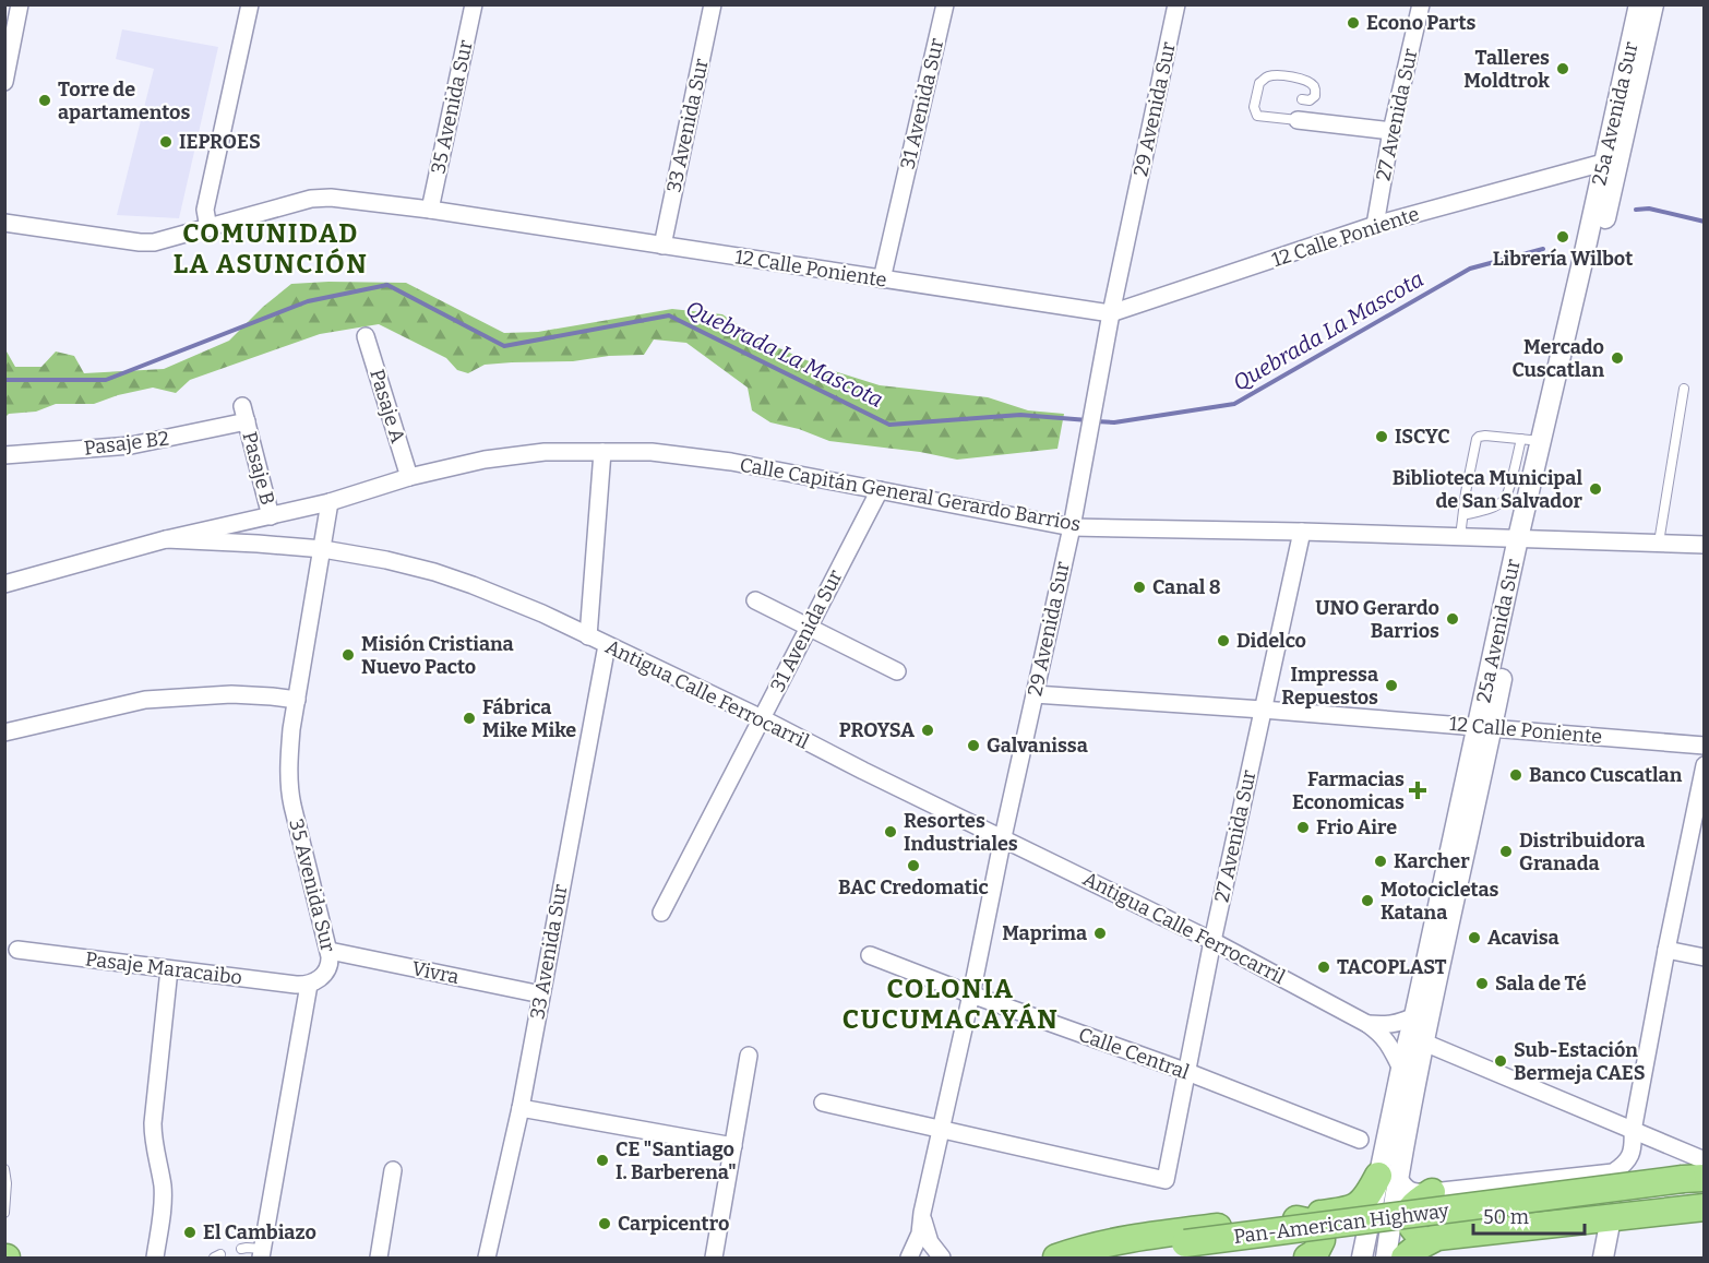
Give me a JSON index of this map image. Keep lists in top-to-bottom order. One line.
{"streets":{"highway":["Pan-American Highway"],"street":["31 Avenida Sur","35 Avenida Sur","29 Avenida Sur","25a Avenida Sur","27 Avenida Sur","33 Avenida Sur","12 Calle Poniente","Pasaje A","Pasaje B2","Pasaje B","Calle Capitán General Gerardo Barrios","Antigua Calle Ferrocarril","Pasaje Maracaibo","Vivra","Calle Central"]},"crossings":[["31 Avenida Sur","12 Calle Poniente"],["31 Avenida Sur","Calle Capitán General Gerardo Barrios"],["31 Avenida Sur","Antigua Calle Ferrocarril"],["35 Avenida Sur","12 Calle Poniente"],["35 Avenida Sur","Calle Capitán General Gerardo Barrios"],["35 Avenida Sur","Antigua Calle Ferrocarril"],["35 Avenida Sur","Pasaje Maracaibo"],["35 Avenida Sur","Vivra"],["29 Avenida Sur","27 Avenida Sur"],["29 Avenida Sur","12 Calle Poniente"],["29 Avenida Sur","Calle Capitán General Gerardo Barrios"],["29 Avenida Sur","Antigua Calle Ferrocarril"],["29 Avenida Sur","Calle Central"],["25a Avenida Sur","12 Calle Poniente"],["25a Avenida Sur","Calle Capitán General Gerardo Barrios"],["25a Avenida Sur","Antigua Calle Ferrocarril"],["27 Avenida Sur","12 Calle Poniente"],["27 Avenida Sur","Calle Capitán General Gerardo Barrios"],["27 Avenida Sur","Antigua Calle Ferrocarril"],["27 Avenida Sur","Calle Central"],["33 Avenida Sur","12 Calle Poniente"],["33 Avenida Sur","Antigua Calle Ferrocarril"],["33 Avenida Sur","Vivra"],["Pasaje A","Calle Capitán General Gerardo Barrios"],["Pasaje B2","Pasaje B"],["Pasaje B","Calle Capitán General Gerardo Barrios"],["Calle Capitán General Gerardo Barrios","Antigua Calle Ferrocarril"]],"districts":["COMUNIDAD LA ASUNCIÓN","COLONIA CUCUMACAYÁN"],"water":["Quebrada La Mascota"],"places":{"other":["Econo Parts","Talleres Moldtrok","Torre de apartamentos","IEPROES","Librería Wilbot","Mercado Cuscatlan","ISCYC","Biblioteca Municipal de San Salvador","Canal 8","UNO Gerardo Barrios","Didelco","Misión Cristiana Nuevo Pacto","Impressa Repuestos","Fábrica Mike Mike","PROYSA","Galvanissa","Banco Cuscatlan","Frio Aire","Resortes Industriales","Distribuidora Granada","Karcher","BAC Credomatic","Motocicletas Katana","Maprima","Acavisa","TACOPLAST","Sala de Té","Sub-Estación Bermeja CAES","CE \"Santiago I. Barberena\"","Carpicentro","El Cambiazo"],"health":["Farmacias Economicas"]},"scale_bar":"50 m"}
